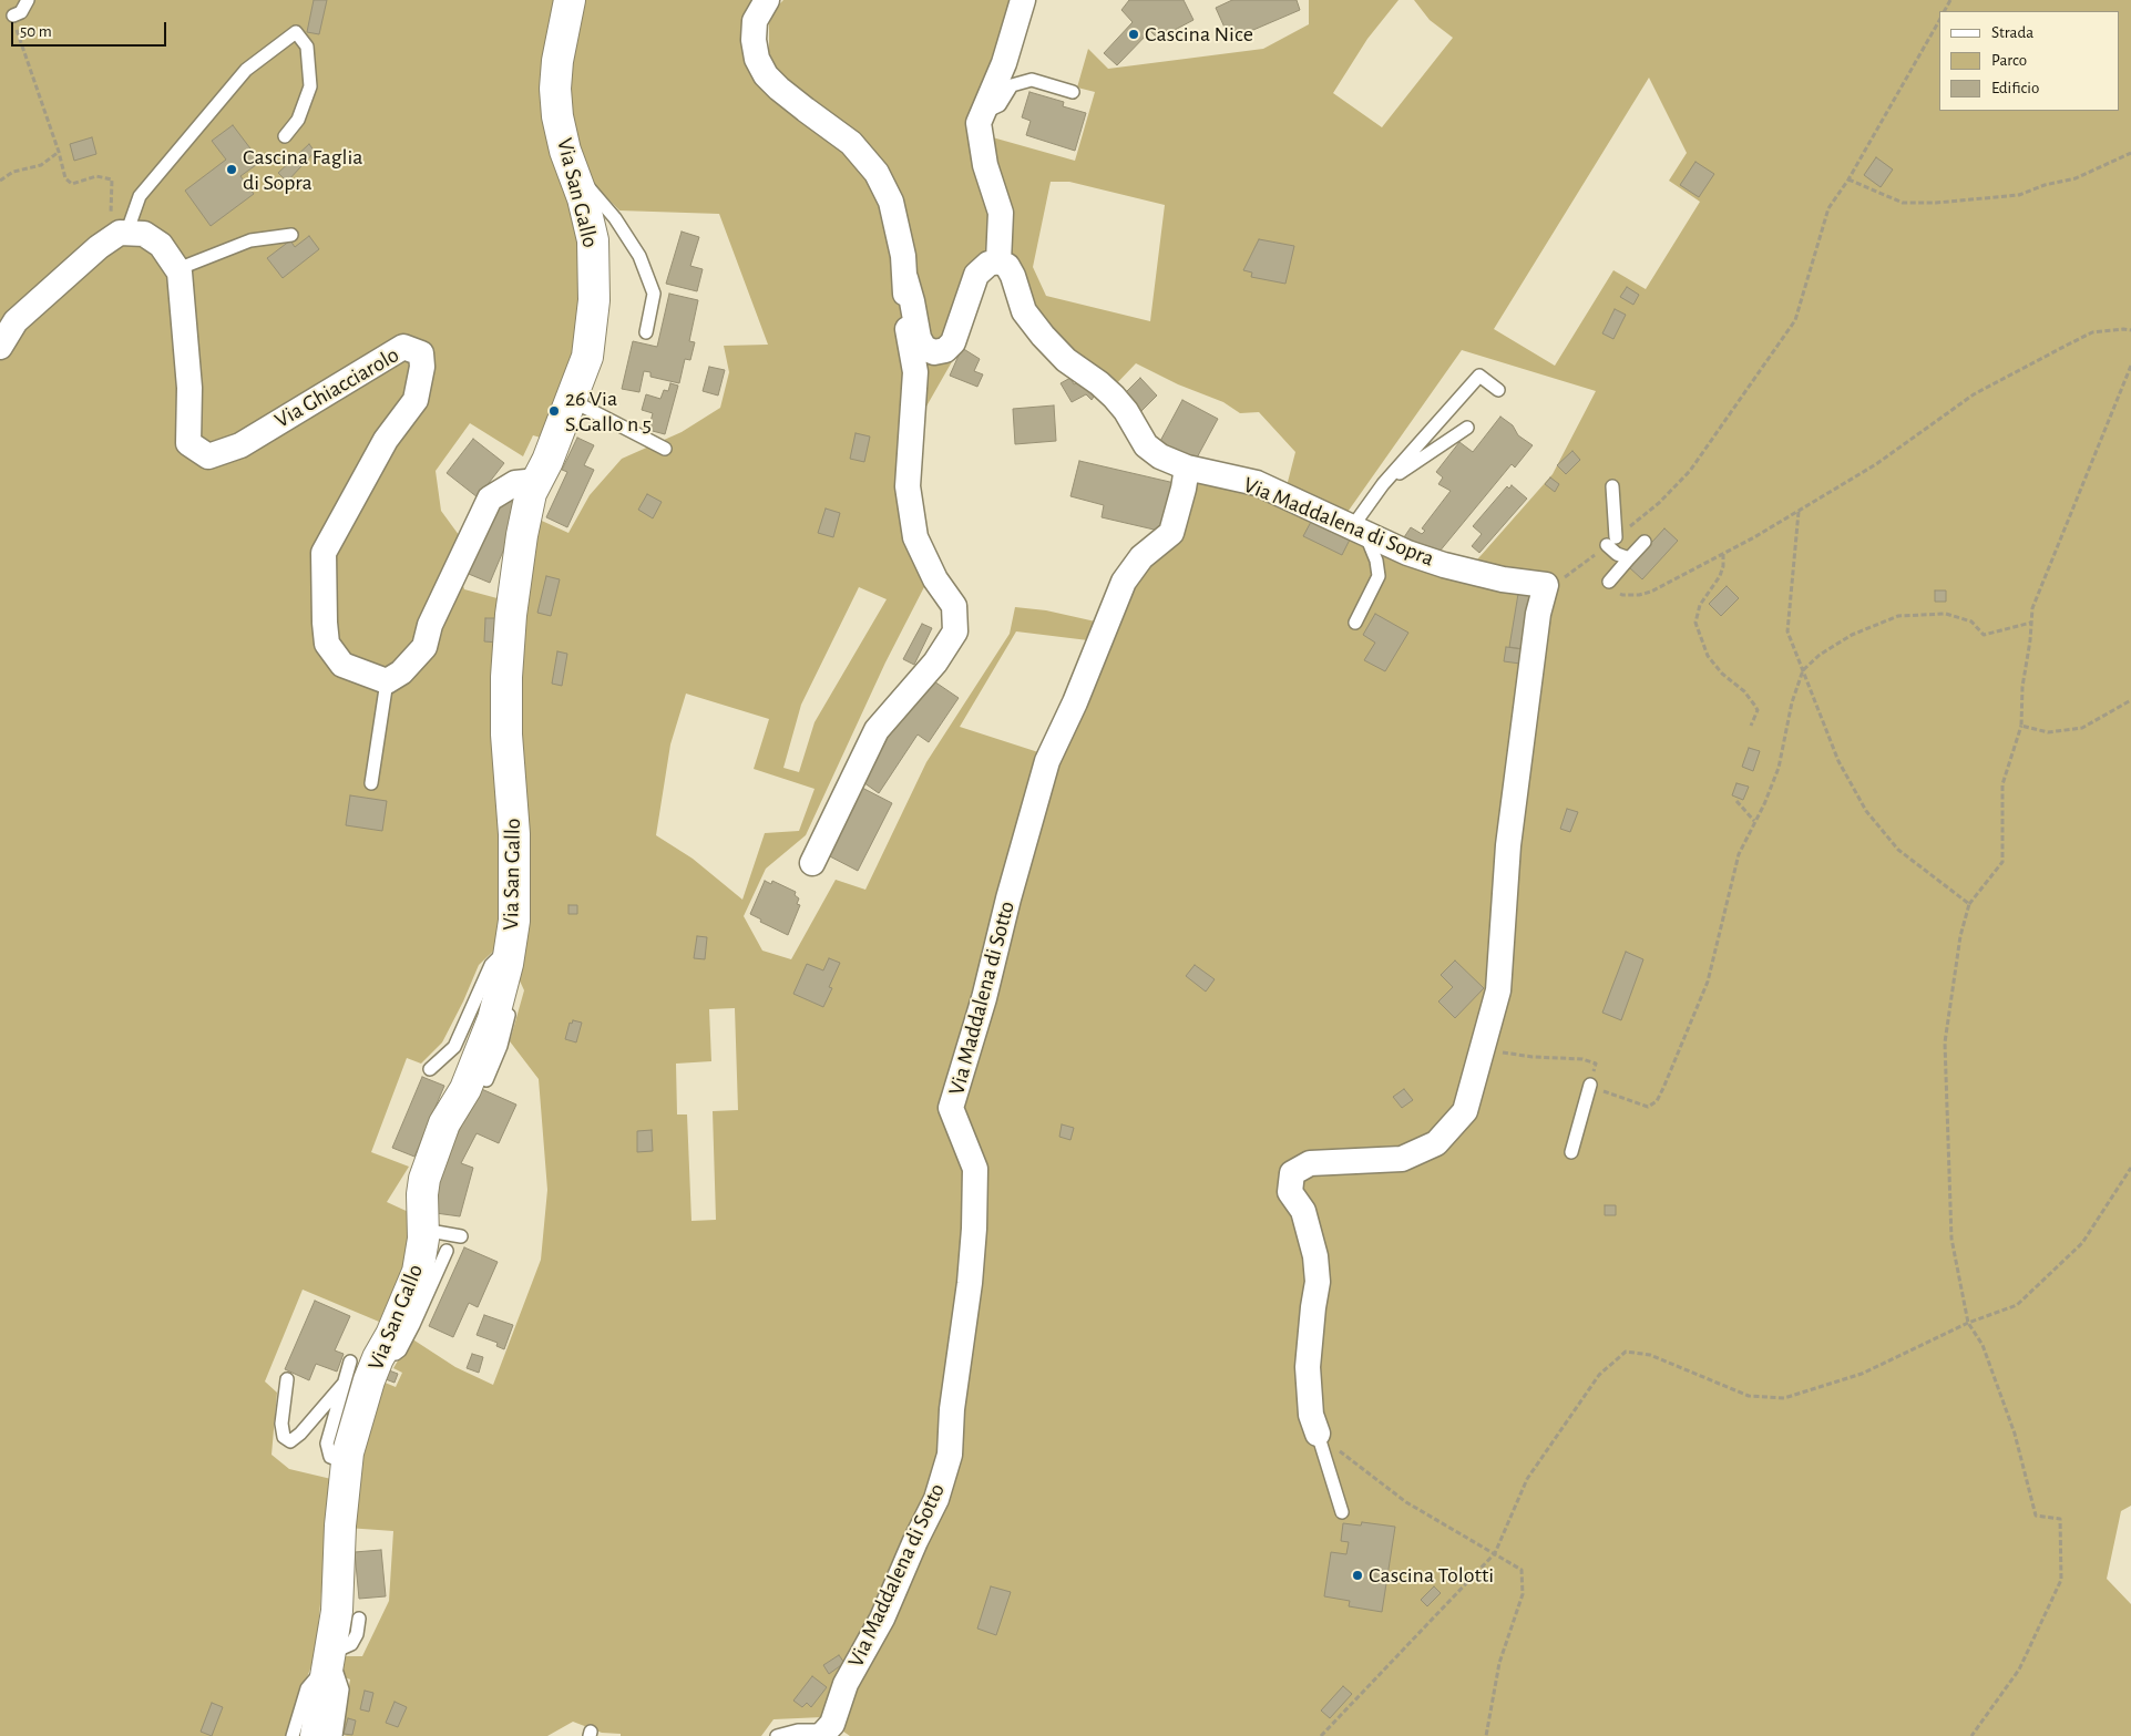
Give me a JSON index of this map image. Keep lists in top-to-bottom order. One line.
{"streets":{"street":["Via San Gallo","Via Ghiacciarolo","Via Maddalena di Sopra","Via Maddalena di Sotto"]},"crossings":[["Via Maddalena di Sopra","Via Maddalena di Sotto"]],"places":["Cascina Nice","Cascina Faglia di Sopra","26 Via S.Gallo n 5","Cascina Tolotti"],"legend":["Strada","Parco","Edificio"],"scale_bar":"50 m"}
